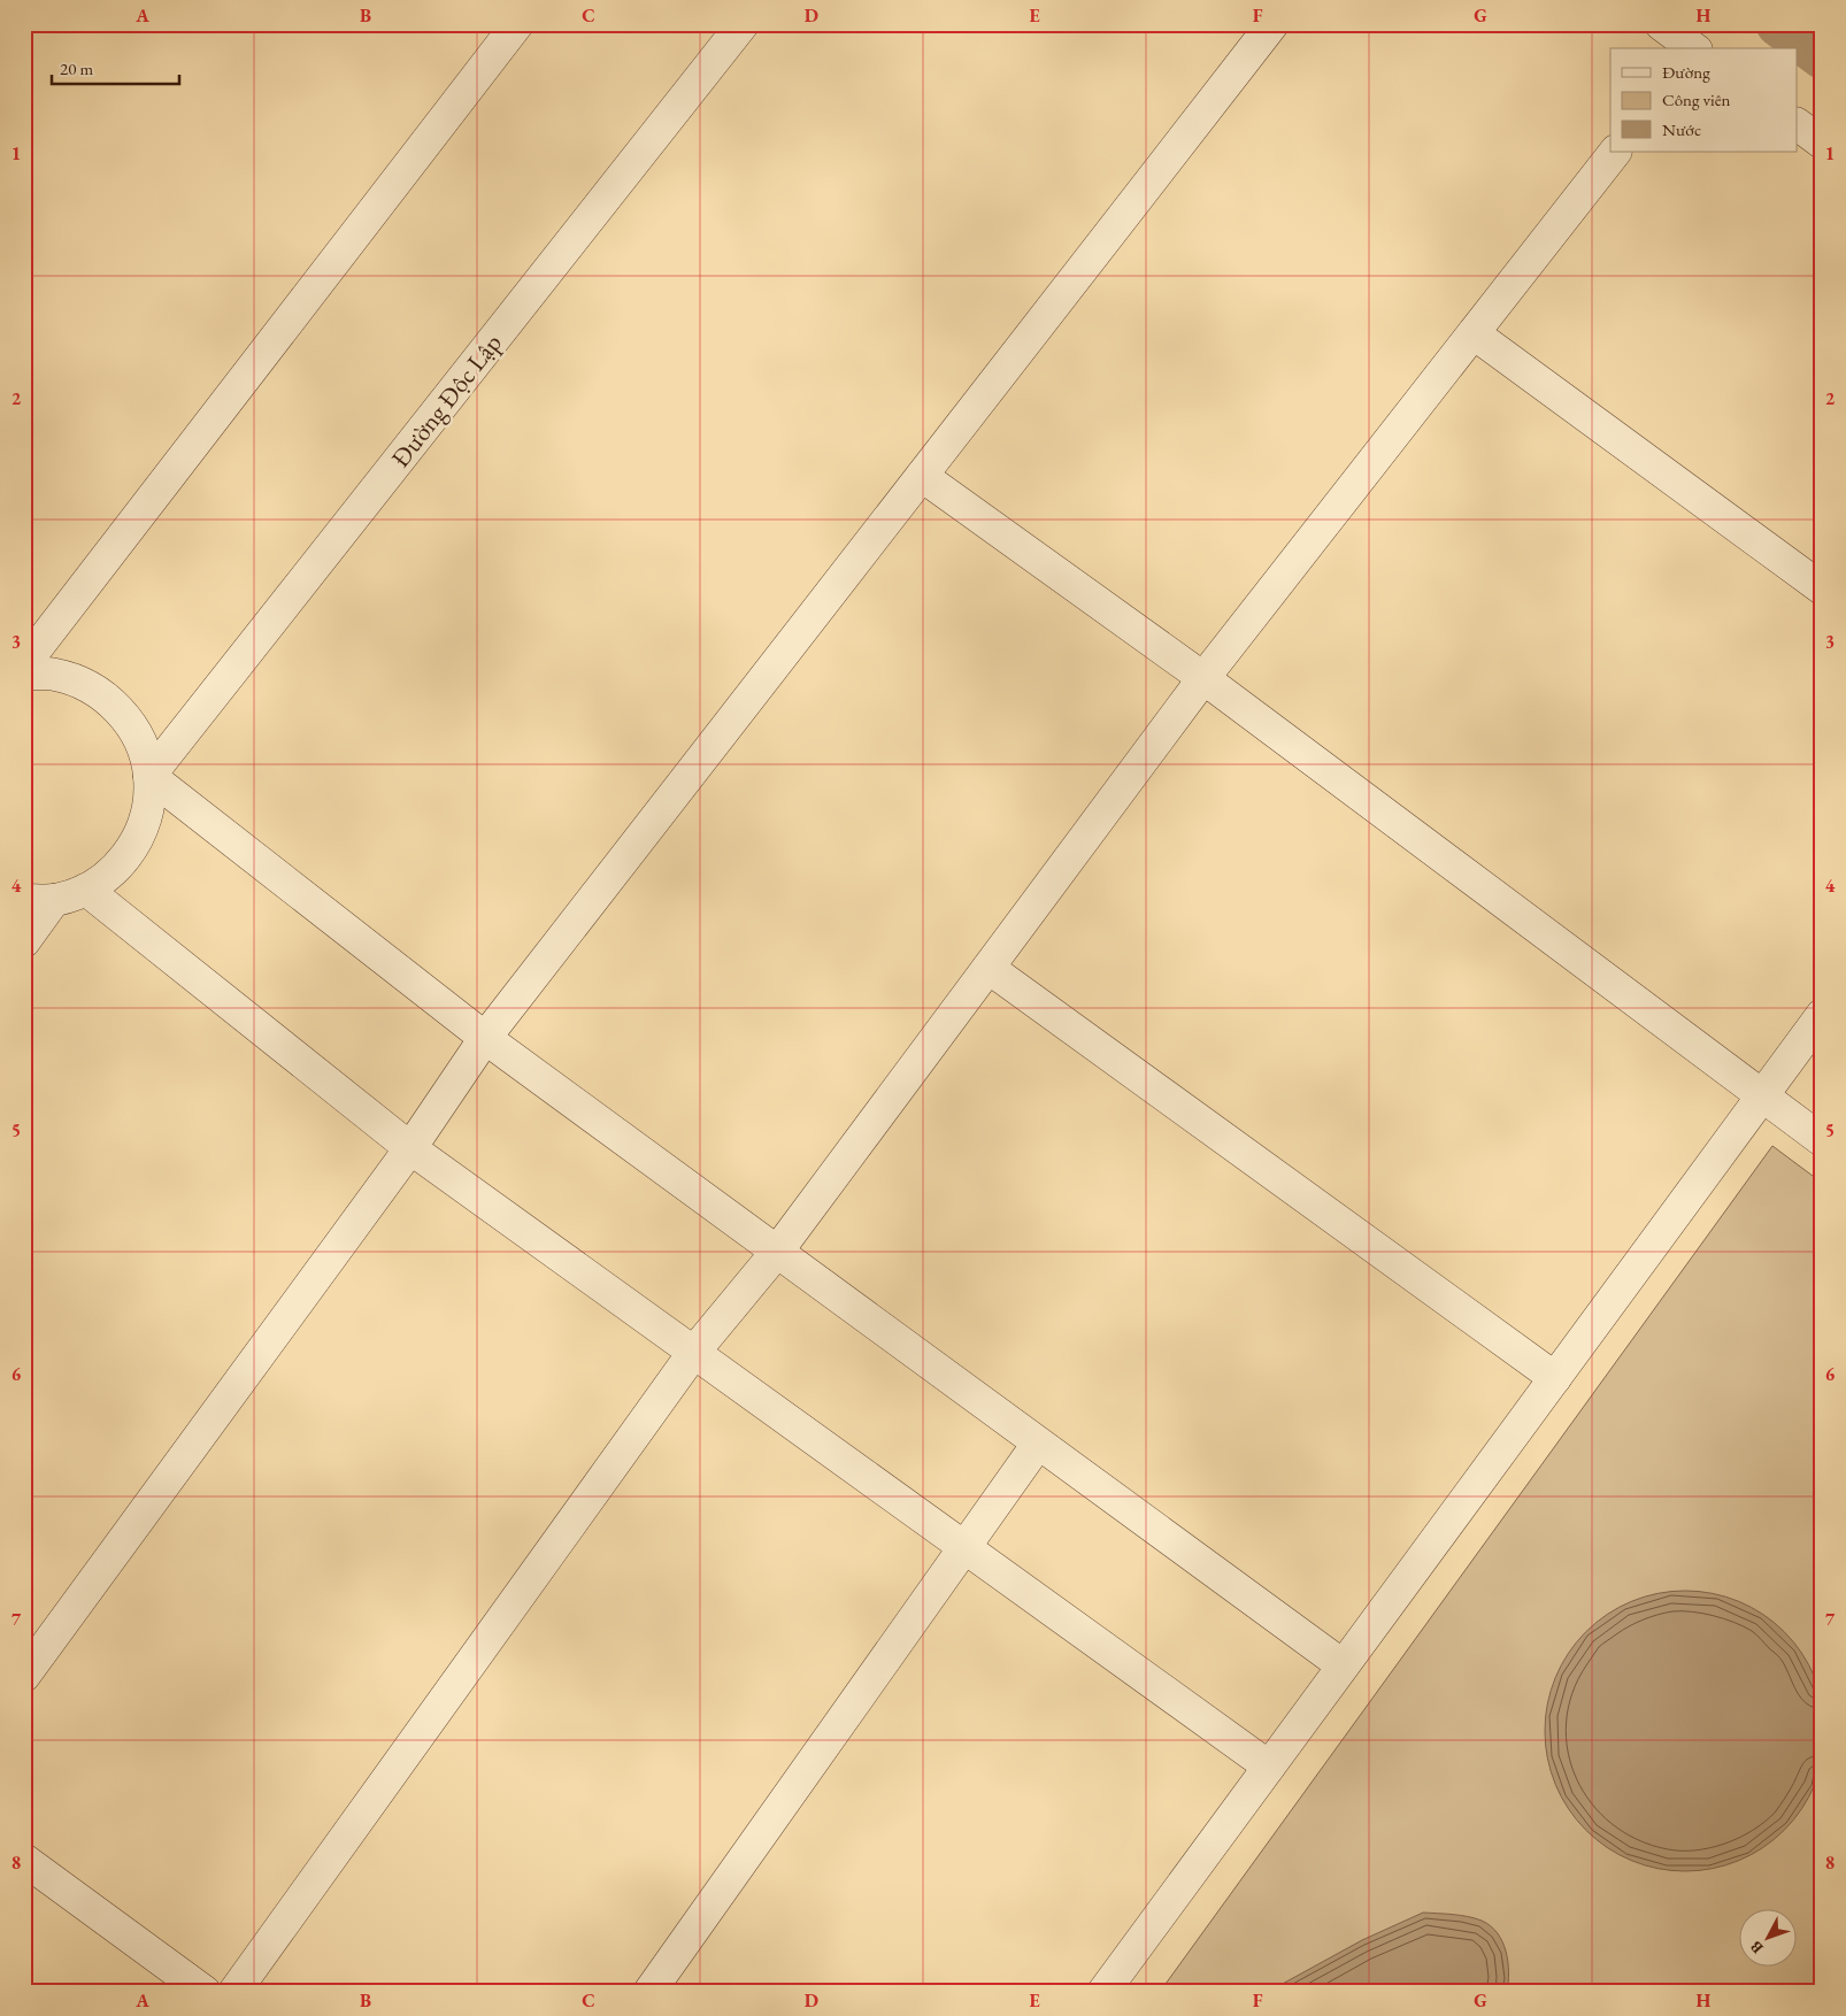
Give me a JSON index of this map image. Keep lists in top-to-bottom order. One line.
{"streets":{"street":["Đường Độc Lập"]},"legend":["Đường","Công viên","Nước"],"scale_bar":"20 m","north":"bottom left","grid":{"columns":["A","B","C","D","E","F","G","H"],"rows":["1","2","3","4","5","6","7","8"]}}
